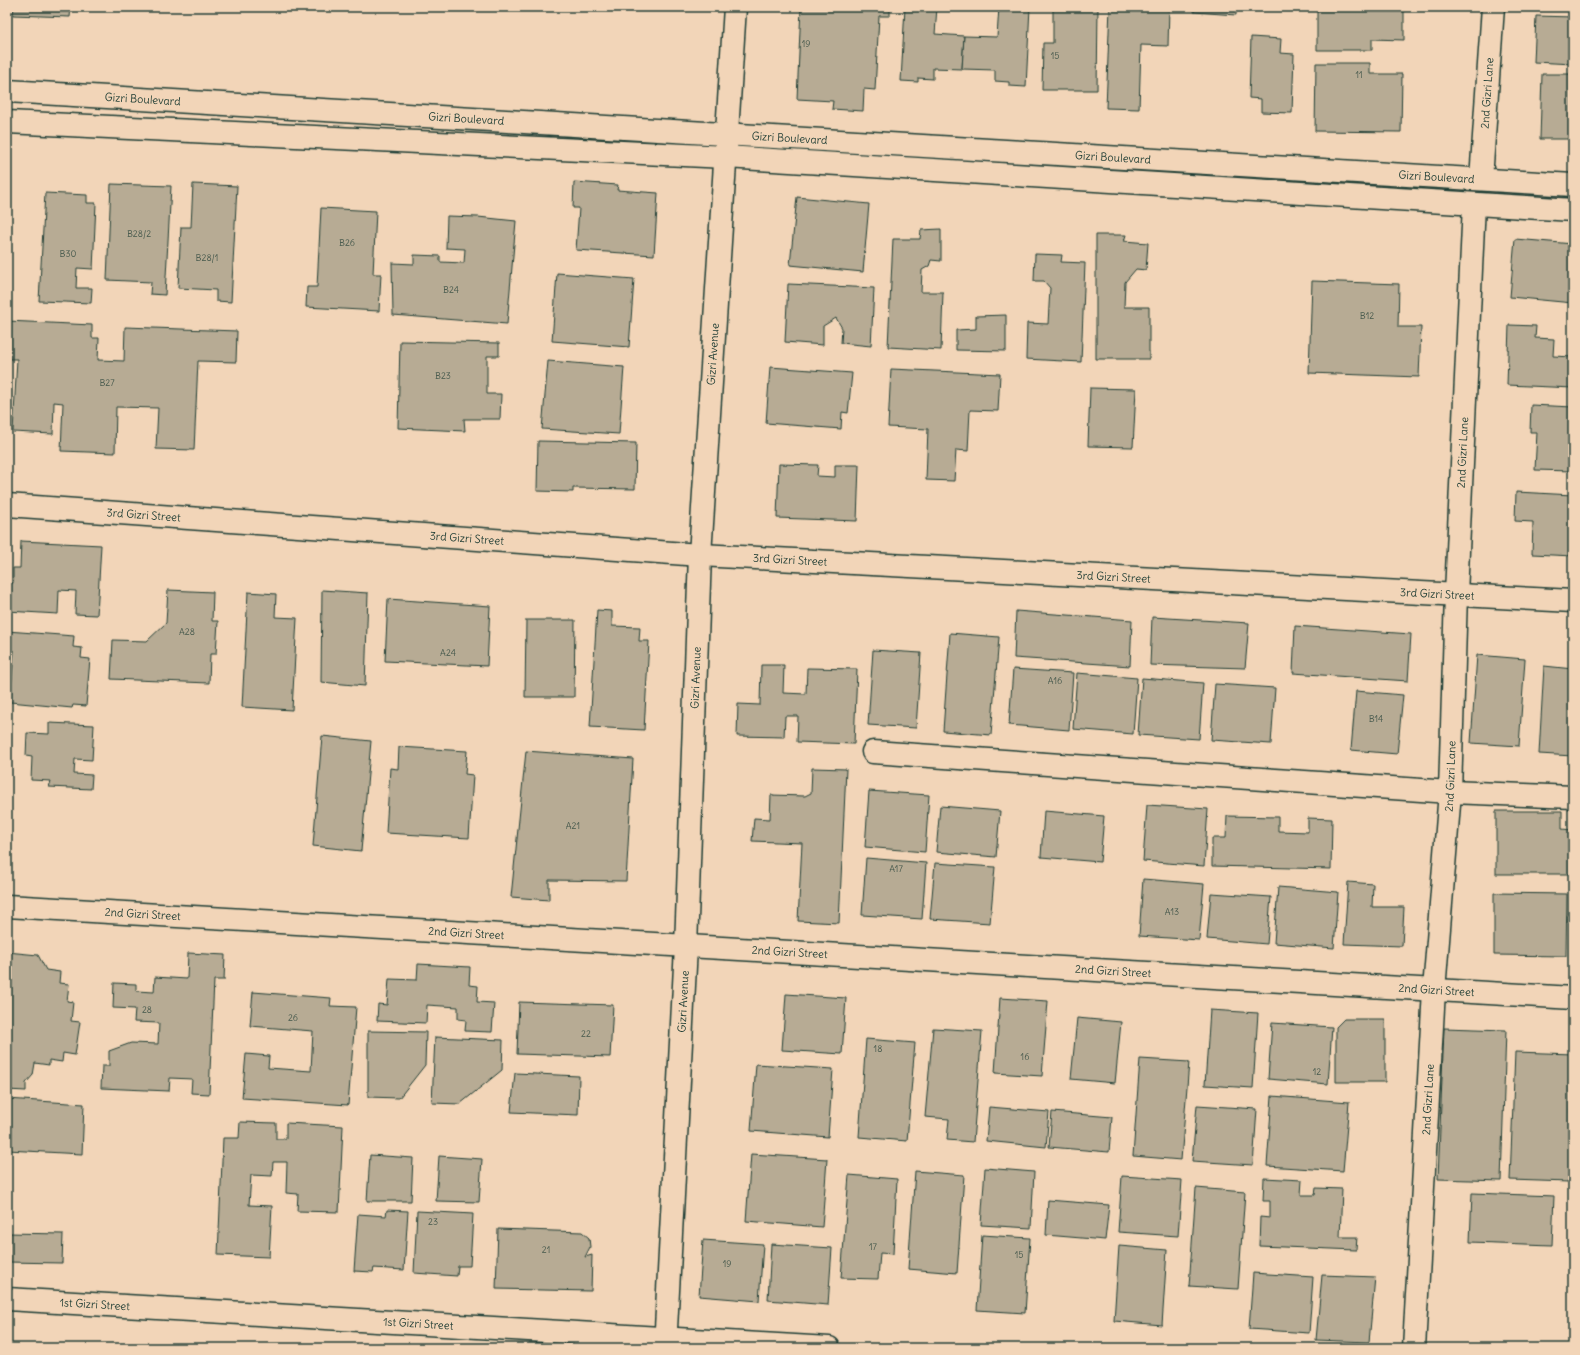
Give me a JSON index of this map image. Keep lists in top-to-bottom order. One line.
{"streets":{"street":["2nd Gizri Lane","Gizri Boulevard","Gizri Avenue","3rd Gizri Street","2nd Gizri Street","1st Gizri Street"]},"crossings":[["2nd Gizri Lane","Gizri Boulevard"],["2nd Gizri Lane","3rd Gizri Street"],["2nd Gizri Lane","2nd Gizri Street"],["Gizri Boulevard","Gizri Avenue"],["Gizri Avenue","3rd Gizri Street"],["Gizri Avenue","2nd Gizri Street"],["Gizri Avenue","1st Gizri Street"]],"house_numbers":["19","15","11","B28/2","B26","B30","B28/1","B24","B12","B23","B27","A28","A24","A16","B14","A21","A17","A13","28","26","22","18","16","12","23","17","21","15","19"]}
